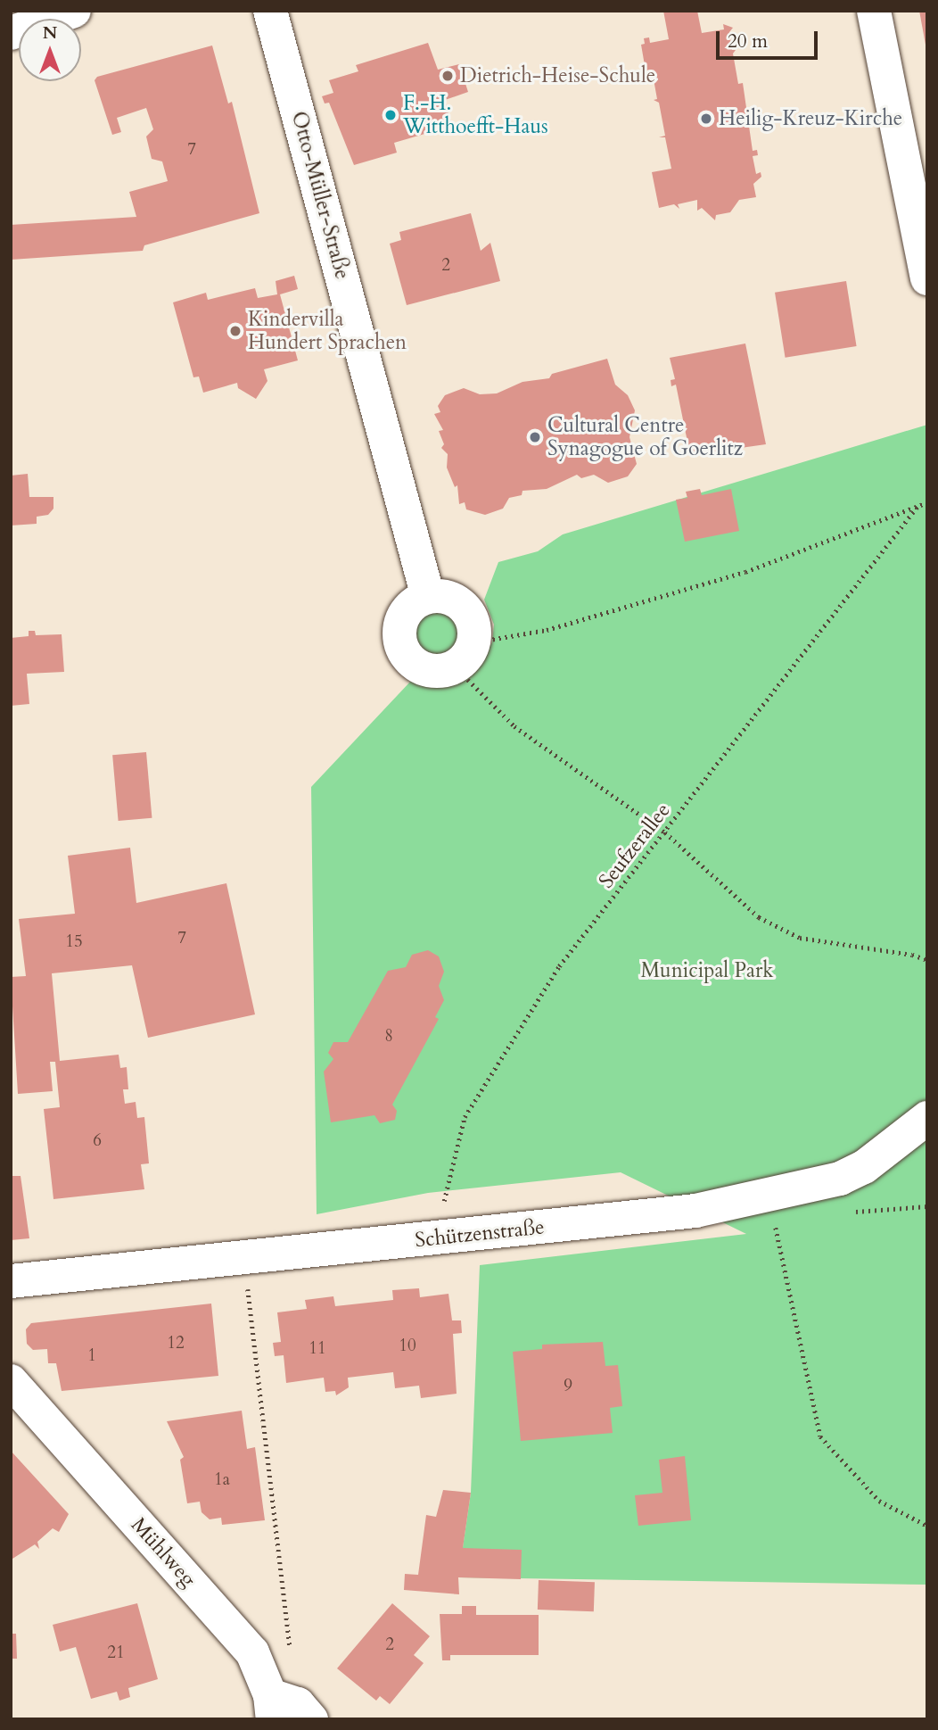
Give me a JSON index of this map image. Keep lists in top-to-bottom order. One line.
{"streets":{"street":["Otto-Müller-Straße","Schützenstraße","Mühlweg"],"path":["Seufzerallee"]},"crossings":[["Seufzerallee","Schützenstraße"]],"parks":["Municipal Park"],"places":["Dietrich-Heise-Schule","F.-H. Witthoefft-Haus","Heilig-Kreuz-Kirche","Kindervilla Hundert Sprachen","Cultural Centre Synagogue of Goerlitz"],"house_numbers":["7","2","7","15","8","6","12","10","11","1","9","1a","2","21"],"scale_bar":"20 m","north":"top"}
